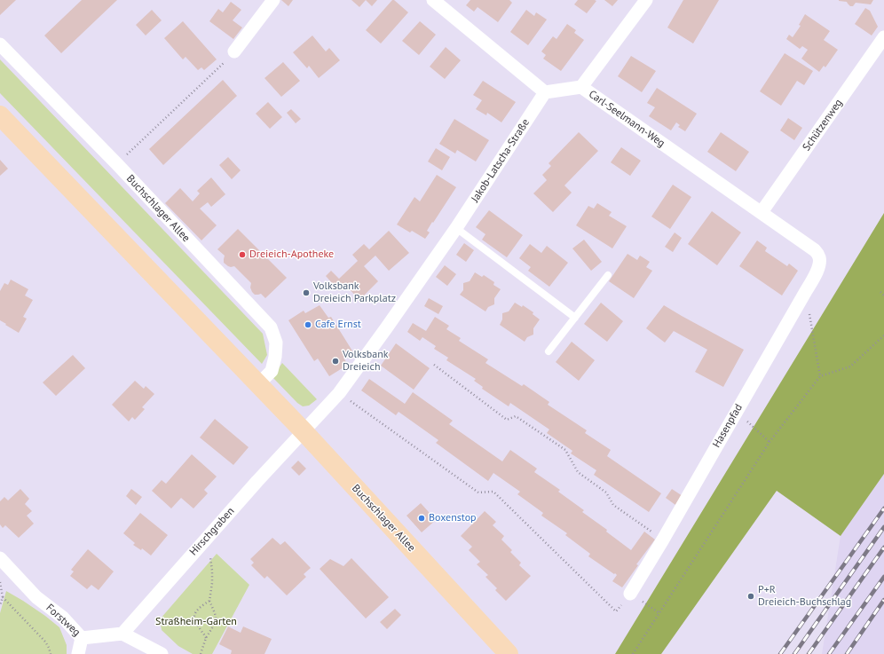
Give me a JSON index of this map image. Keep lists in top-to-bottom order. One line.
{"streets":{"main road":["Buchschlager Allee"],"street":["Carl-Seelmann-Weg","Schützenweg","Jakob-Latscha-Straße","Hasenpfad","Hirschgraben","Forstweg"]},"crossings":[["Carl-Seelmann-Weg","Schützenweg"],["Carl-Seelmann-Weg","Jakob-Latscha-Straße"],["Carl-Seelmann-Weg","Hasenpfad"],["Jakob-Latscha-Straße","Buchschlager Allee"],["Jakob-Latscha-Straße","Hirschgraben"],["Buchschlager Allee","Hirschgraben"],["Hirschgraben","Forstweg"]],"parks":["Straßheim-Garten"],"places":["Dreieich-Apotheke","Volksbank Dreieich Parkplatz","Cafe Ernst","Volksbank Dreieich","Boxenstop","P+R Dreieich-Buchschlag"]}
